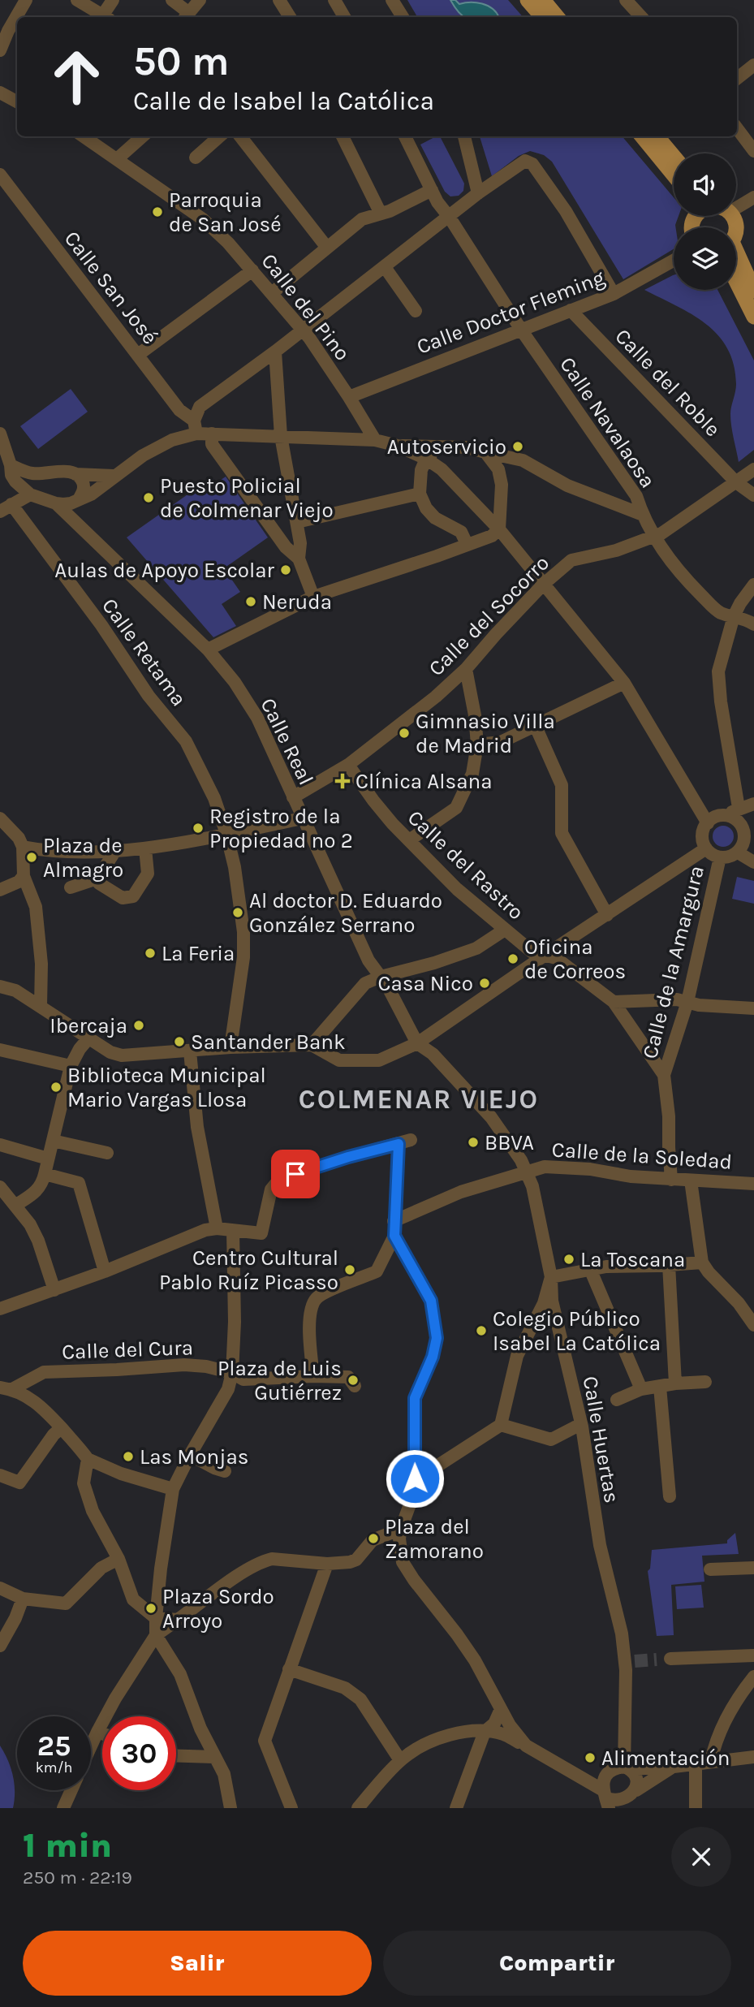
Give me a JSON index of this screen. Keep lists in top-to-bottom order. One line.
{"streets":{"street":["Calle San José","Calle del Pino","Calle Doctor Fleming","Calle del Roble","Calle Navalaosa","Calle del Socorro","Calle Retama","Calle Real","Calle del Rastro","Calle de la Amargura","Calle de la Soledad","Calle del Cura","Calle Huertas"]},"crossings":[["Calle del Pino","Calle Doctor Fleming"],["Calle Doctor Fleming","Calle del Roble"],["Calle Doctor Fleming","Calle Navalaosa"],["Calle del Roble","Calle del Socorro"],["Calle Navalaosa","Calle del Socorro"],["Calle del Socorro","Calle Real"],["Calle del Socorro","Calle del Rastro"],["Calle Real","Calle Huertas"],["Calle del Rastro","Calle de la Amargura"],["Calle de la Amargura","Calle de la Soledad"],["Calle de la Soledad","Calle Huertas"]],"districts":["COLMENAR VIEJO"],"places":{"other":["Parroquia de San José","Autoservicio","Puesto Policial de Colmenar Viejo","Aulas de Apoyo Escolar","Neruda","Gimnasio Villa de Madrid","Registro de la Propiedad nº 2","Plaza de Almagro","Al doctor D. Eduardo González Serrano","La Feria","Oficina de Correos","Casa Nico","Ibercaja","Santander Bank","Biblioteca Municipal Mario Vargas Llosa","BBVA","La Toscana","Centro Cultural Pablo Ruíz Picasso","Colegio Público Isabel La Católica","Plaza de Luis Gutiérrez","Las Monjas","Plaza del Zamorano","Plaza Sordo Arroyo","Alimentación"],"health":["Clínica Alsana"]},"page":{"turn":["50 m","Calle de Isabel la Católica"],"speed":"25 km/h","limit":"30","heading":["1 min","250 m · 22:19"],"buttons":["Salir","Compartir"]}}
